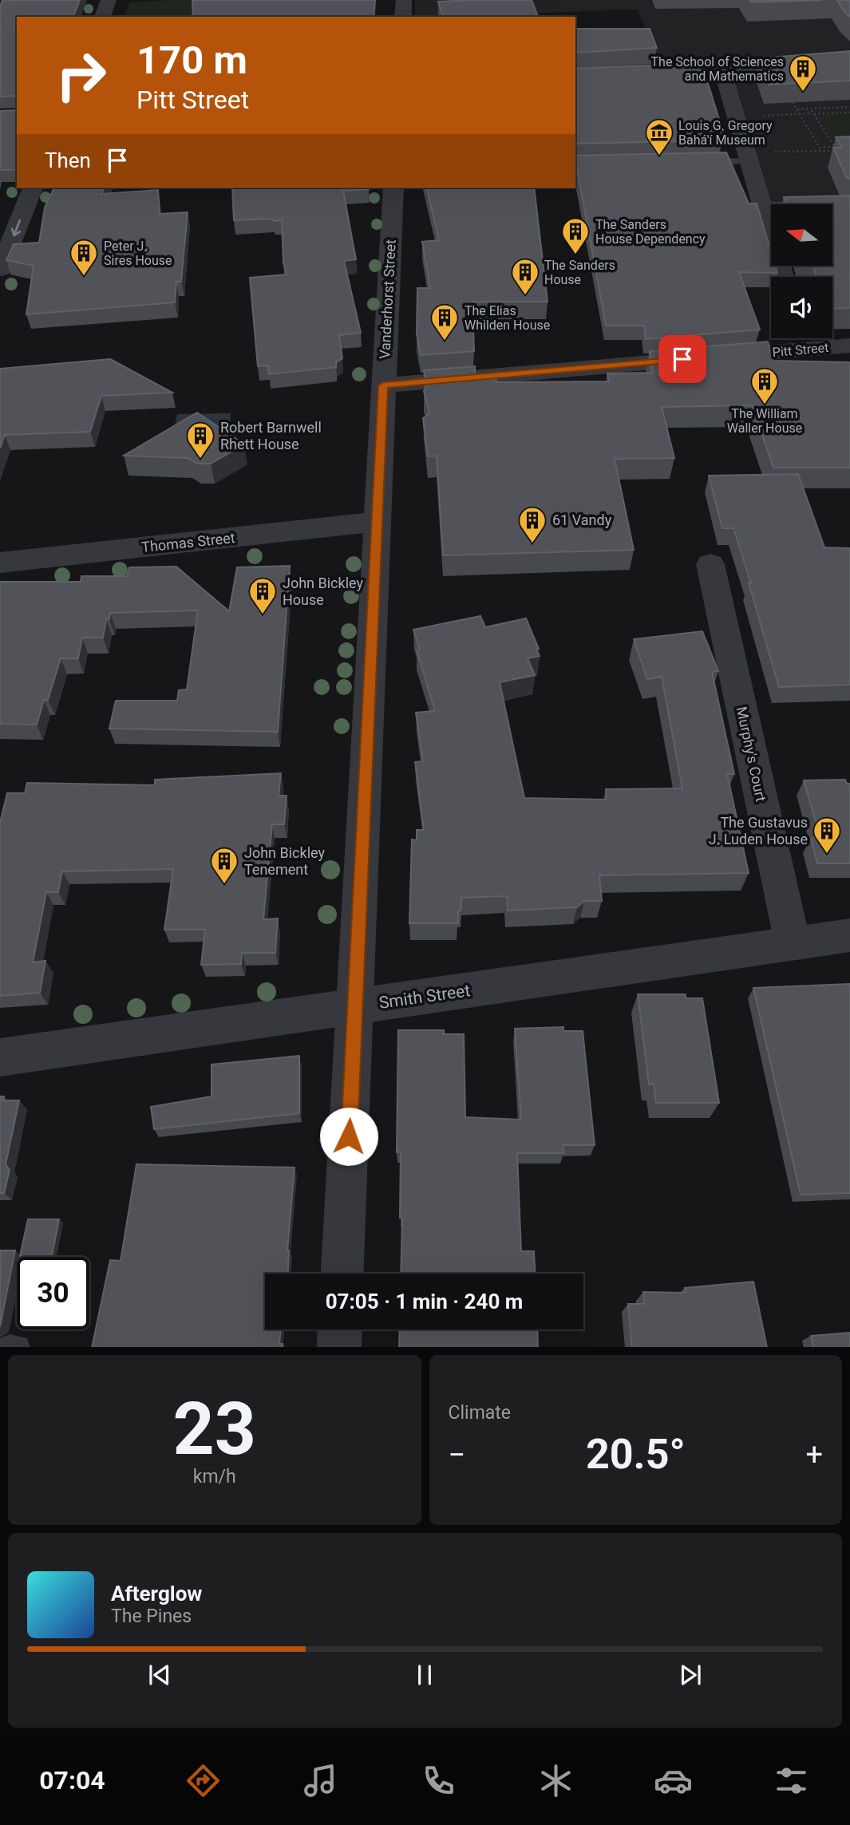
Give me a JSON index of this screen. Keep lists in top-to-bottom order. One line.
{"streets":{"street":["Vanderhorst Street","Pitt Street","Thomas Street","Murphy's Court","Smith Street"]},"crossings":[["Vanderhorst Street","Pitt Street"],["Vanderhorst Street","Thomas Street"],["Vanderhorst Street","Smith Street"],["Murphy's Court","Smith Street"]],"places":{"building":["The School of Sciences and Mathematics","The Sanders House Dependency","Peter J. Sires House","The Sanders House","The Elias Whilden House","The William Waller House","Robert Barnwell Rhett House","61 Vandy","John Bickley House","The Gustavus J. Luden House","John Bickley Tenement"],"museum":["Louis G. Gregory Bahá'í Museum"]},"north":"left","page":{"turn":["170 m","Pitt Street"],"then":"Then","limit":"30","trip":"07:05 · 1 min · 240 m","tile":[["23","km/h"],"Climate"],"heat":["−","20.5°","+"],"song":["Afterglow","The Pines"],"tabs":"07:04"}}
